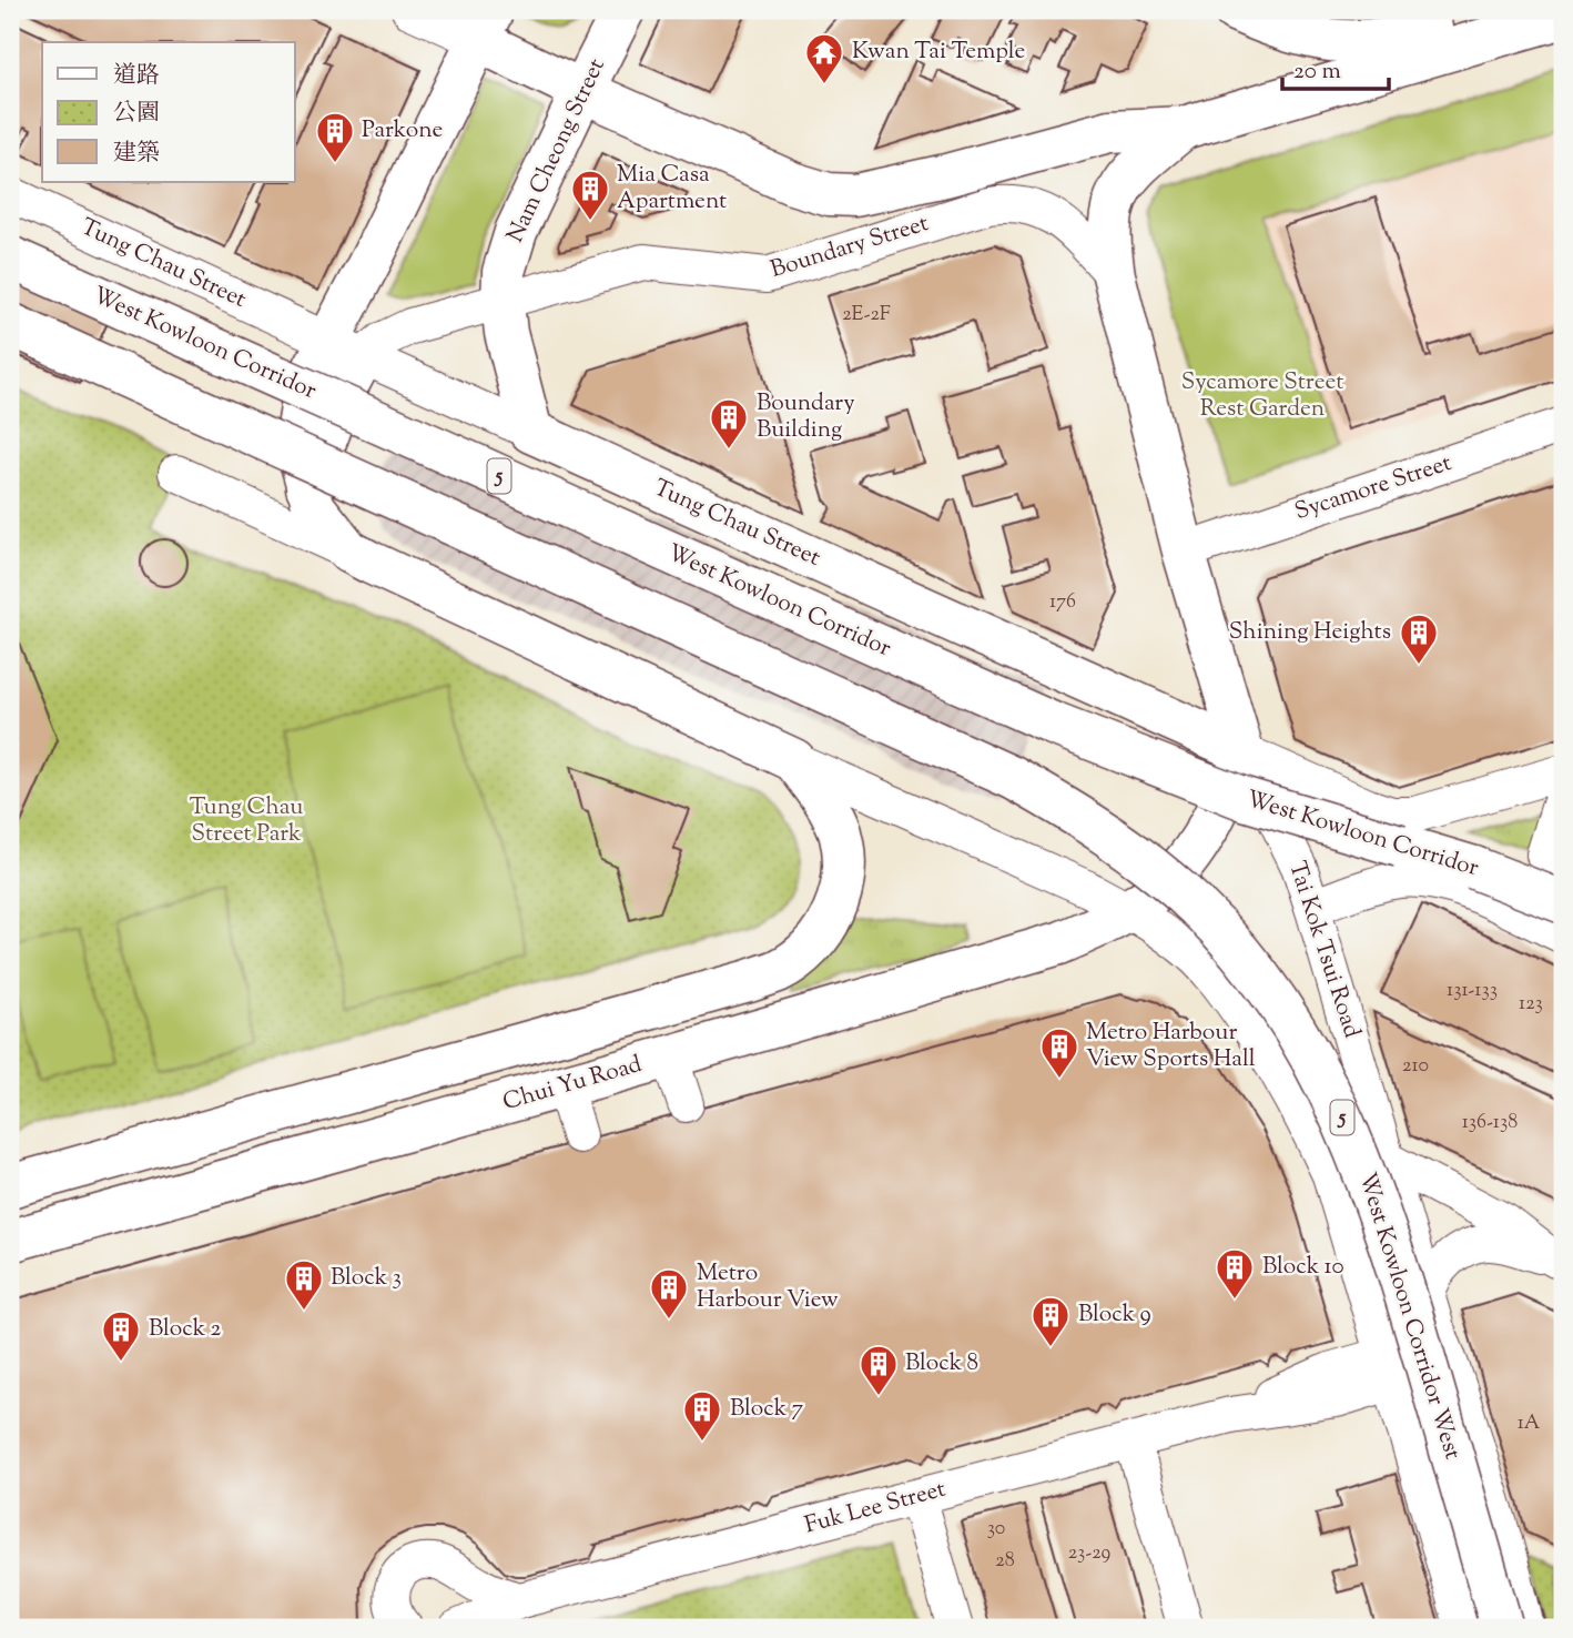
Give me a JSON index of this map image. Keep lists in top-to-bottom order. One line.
{"streets":{"main road":["Nam Cheong Street","Boundary Street","Tung Chau Street","West Kowloon Corridor","5","Tai Kok Tsui Road","Chui Yu Road","West Kowloon Corridor West"],"street":["Sycamore Street","Fuk Lee Street"]},"crossings":[["Nam Cheong Street","Boundary Street"],["Nam Cheong Street","Tung Chau Street"],["Boundary Street","Tung Chau Street"],["Boundary Street","Tai Kok Tsui Road"],["Tung Chau Street","Tai Kok Tsui Road"],["Tung Chau Street","Chui Yu Road"],["Sycamore Street","Tai Kok Tsui Road"],["Tai Kok Tsui Road","Chui Yu Road"],["Tai Kok Tsui Road","Fuk Lee Street"]],"parks":["Sycamore Street Rest Garden","Tung Chau Street Park"],"places":{"temple":["Kwan Tai Temple"],"building":["Parkone","Mia Casa Apartment","Boundary Building","Shining Heights","Metro Harbour View Sports Hall","Block 10","Block 3","Metro Harbour View","Block 9","Block 2","Block 8","Block 7"]},"house_numbers":["2E-2F","176","131-133","123","210","136-138","1A","30","23-29","28"],"legend":["道路","公園","建築"],"scale_bar":"20 m"}
